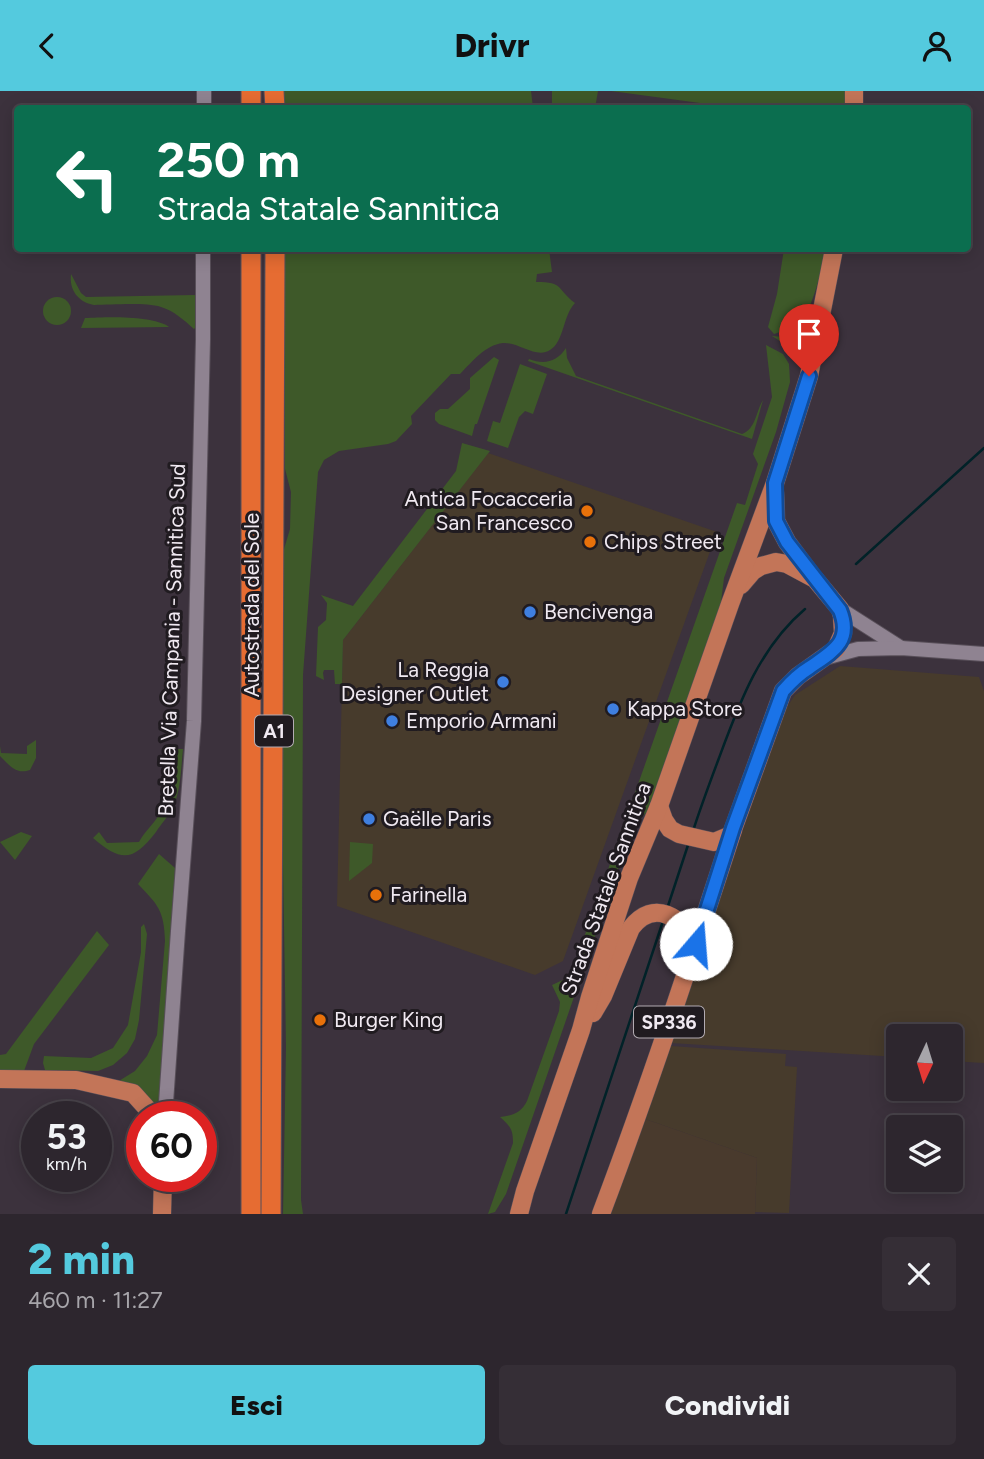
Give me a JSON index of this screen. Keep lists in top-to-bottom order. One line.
{"streets":{"highway":["Autostrada del Sole","A1"],"main road":["Strada Statale Sannitica","SP336"],"street":["Bretella Via Campania - Sannitica Sud"]},"crossings":[["Strada Statale Sannitica","SP336"]],"places":["Antica Focacceria San Francesco","Chips Street","Bencivenga","La Reggia Designer Outlet","Kappa Store","Emporio Armani","Gaëlle Paris","Farinella","Burger King"],"north":"bottom","page":{"header":"Drivr","turn":["250 m","Strada Statale Sannitica"],"speed":"53 km/h","limit":"60","heading":["2 min","460 m · 11:27"],"buttons":["Esci","Condividi"]}}
